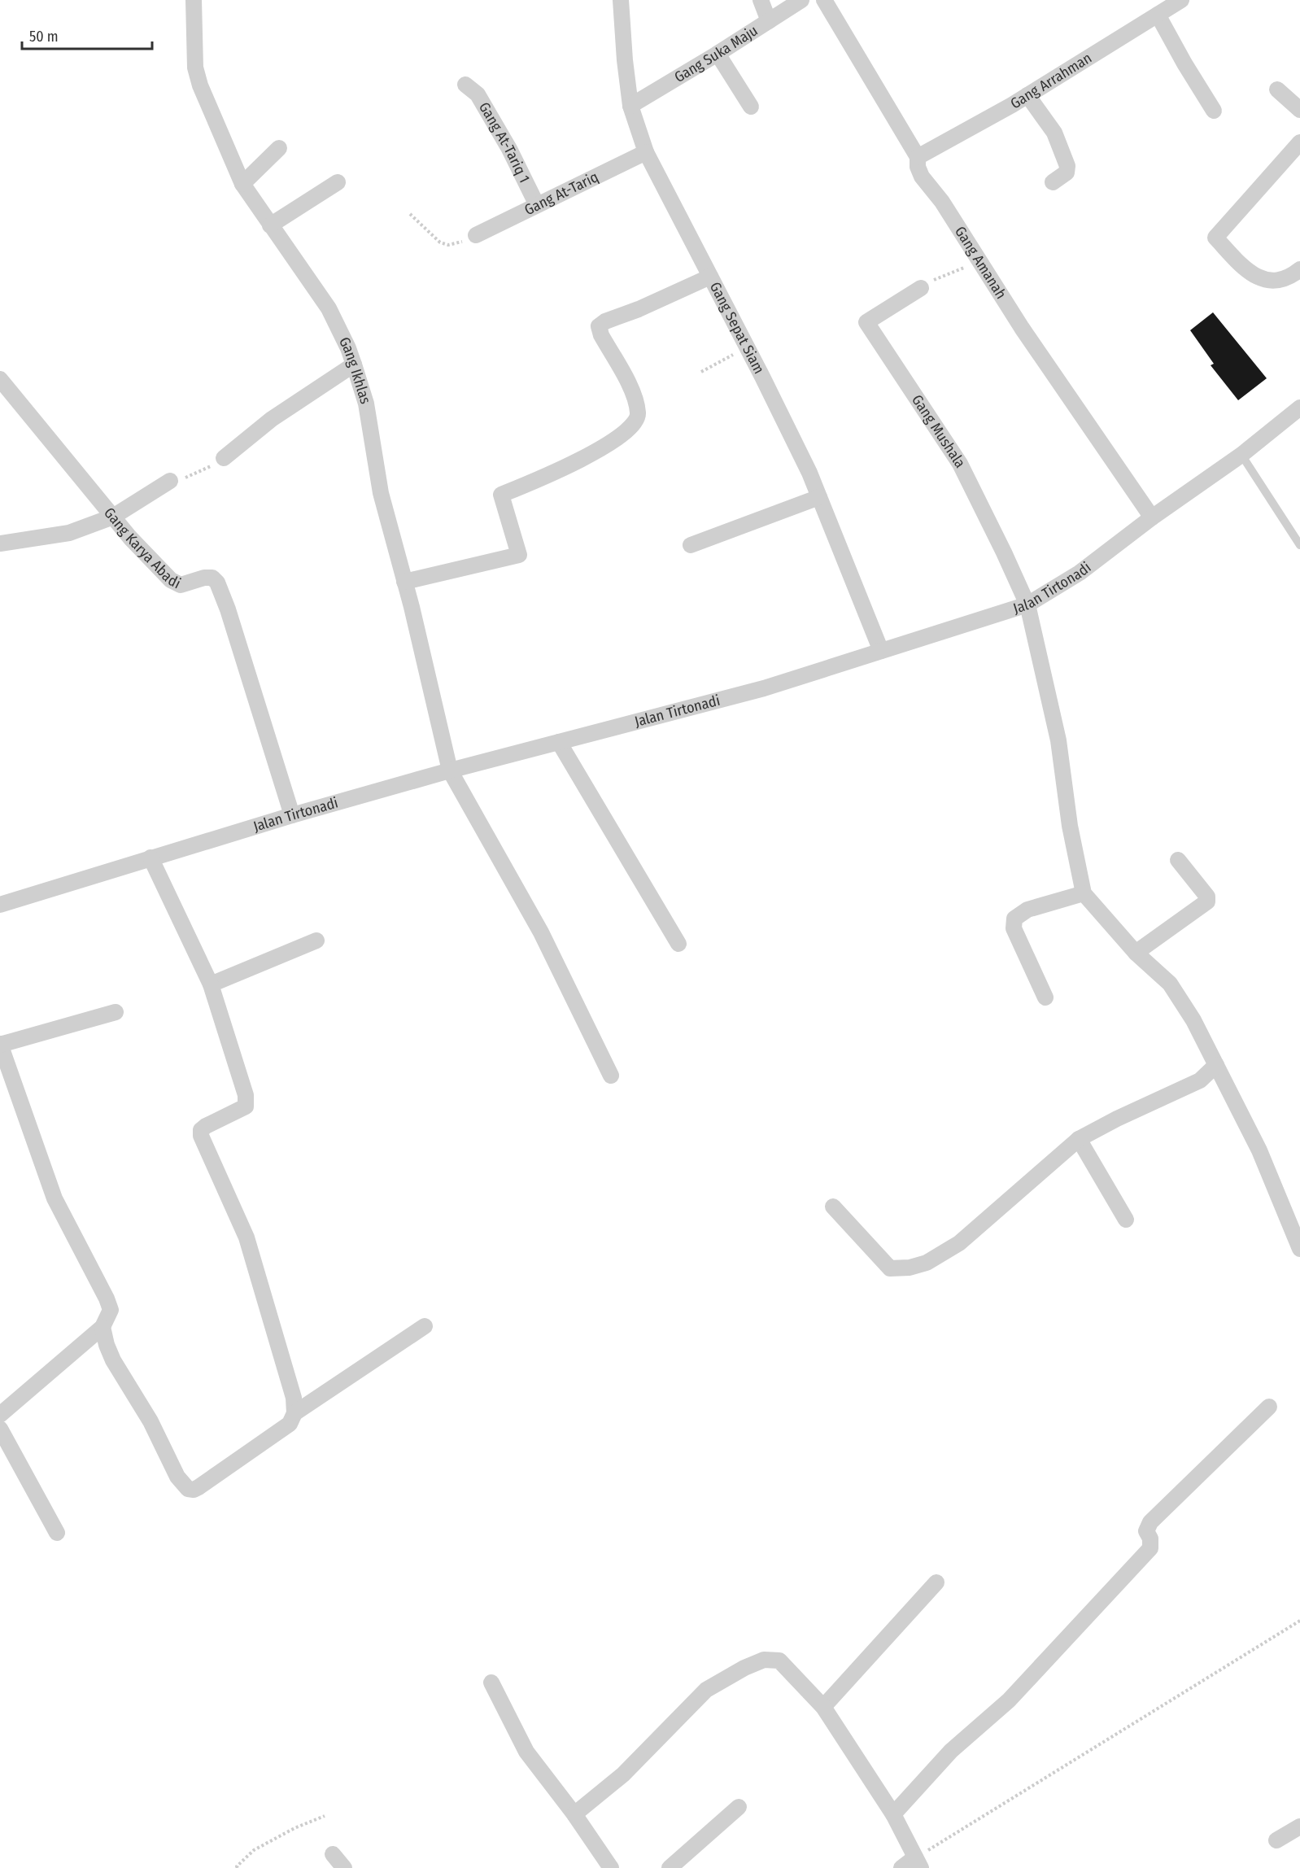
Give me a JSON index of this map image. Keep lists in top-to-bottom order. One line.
{"streets":{"street":["Gang Suka Maju","Gang Arrahman","Gang At-Tariq 1","Gang At-Tariq","Gang Amanah","Gang Sepat Siam","Gang Ikhlas","Gang Mushala","Gang Karya Abadi","Jalan Tirtonadi"]},"crossings":[["Gang Suka Maju","Gang Sepat Siam"],["Gang Arrahman","Gang Amanah"],["Gang At-Tariq 1","Gang At-Tariq"],["Gang At-Tariq","Gang Sepat Siam"],["Gang Amanah","Jalan Tirtonadi"],["Gang Sepat Siam","Jalan Tirtonadi"],["Gang Ikhlas","Jalan Tirtonadi"],["Gang Mushala","Jalan Tirtonadi"],["Gang Karya Abadi","Jalan Tirtonadi"]],"scale_bar":"50 m"}
